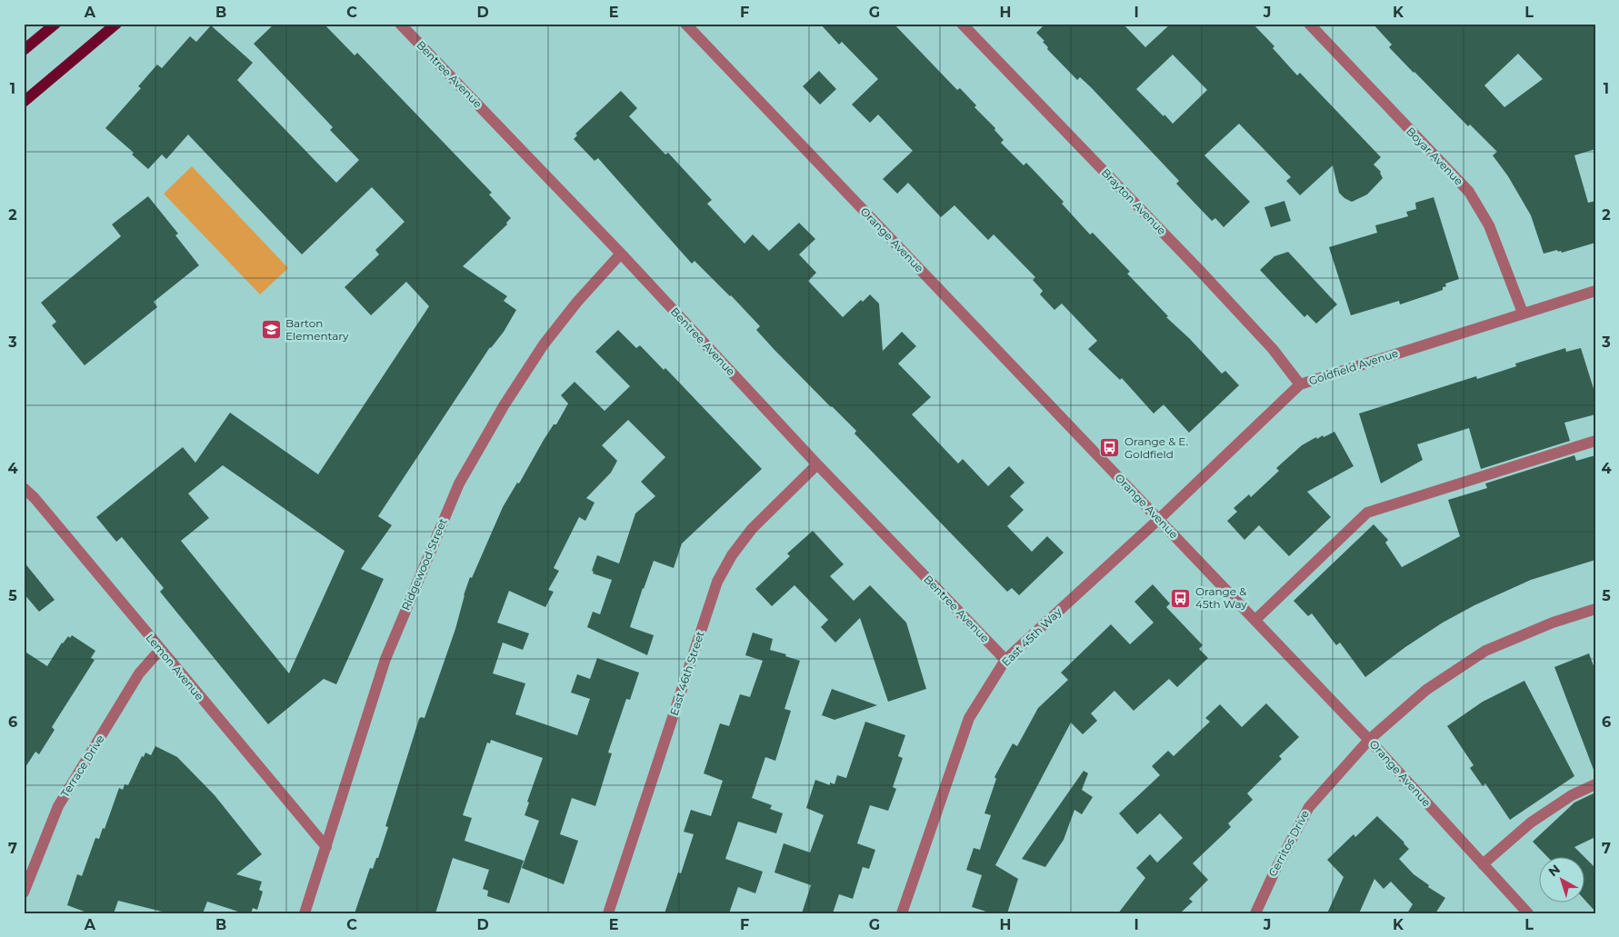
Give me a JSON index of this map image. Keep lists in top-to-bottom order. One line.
{"streets":{"street":["Bentree Avenue","Boyar Avenue","Brayton Avenue","Orange Avenue","Goldfield Avenue","Ridgewood Street","East 45th Way","Lemon Avenue","East 46th Street","Terrace Drive","Cerritos Drive"]},"crossings":[["Bentree Avenue","Ridgewood Street"],["Bentree Avenue","East 45th Way"],["Bentree Avenue","East 46th Street"],["Boyar Avenue","Goldfield Avenue"],["Brayton Avenue","Goldfield Avenue"],["Orange Avenue","Goldfield Avenue"],["Orange Avenue","East 45th Way"],["Orange Avenue","Cerritos Drive"],["Goldfield Avenue","East 45th Way"],["Ridgewood Street","Lemon Avenue"],["Lemon Avenue","Terrace Drive"]],"places":{"school or university":["Barton Elementary"],"bus stop":["Orange & E. Goldfield","Orange & 45th Way"]},"north":"top left","grid":{"columns":["A","B","C","D","E","F","G","H","I","J","K","L"],"rows":["1","2","3","4","5","6","7"]}}
